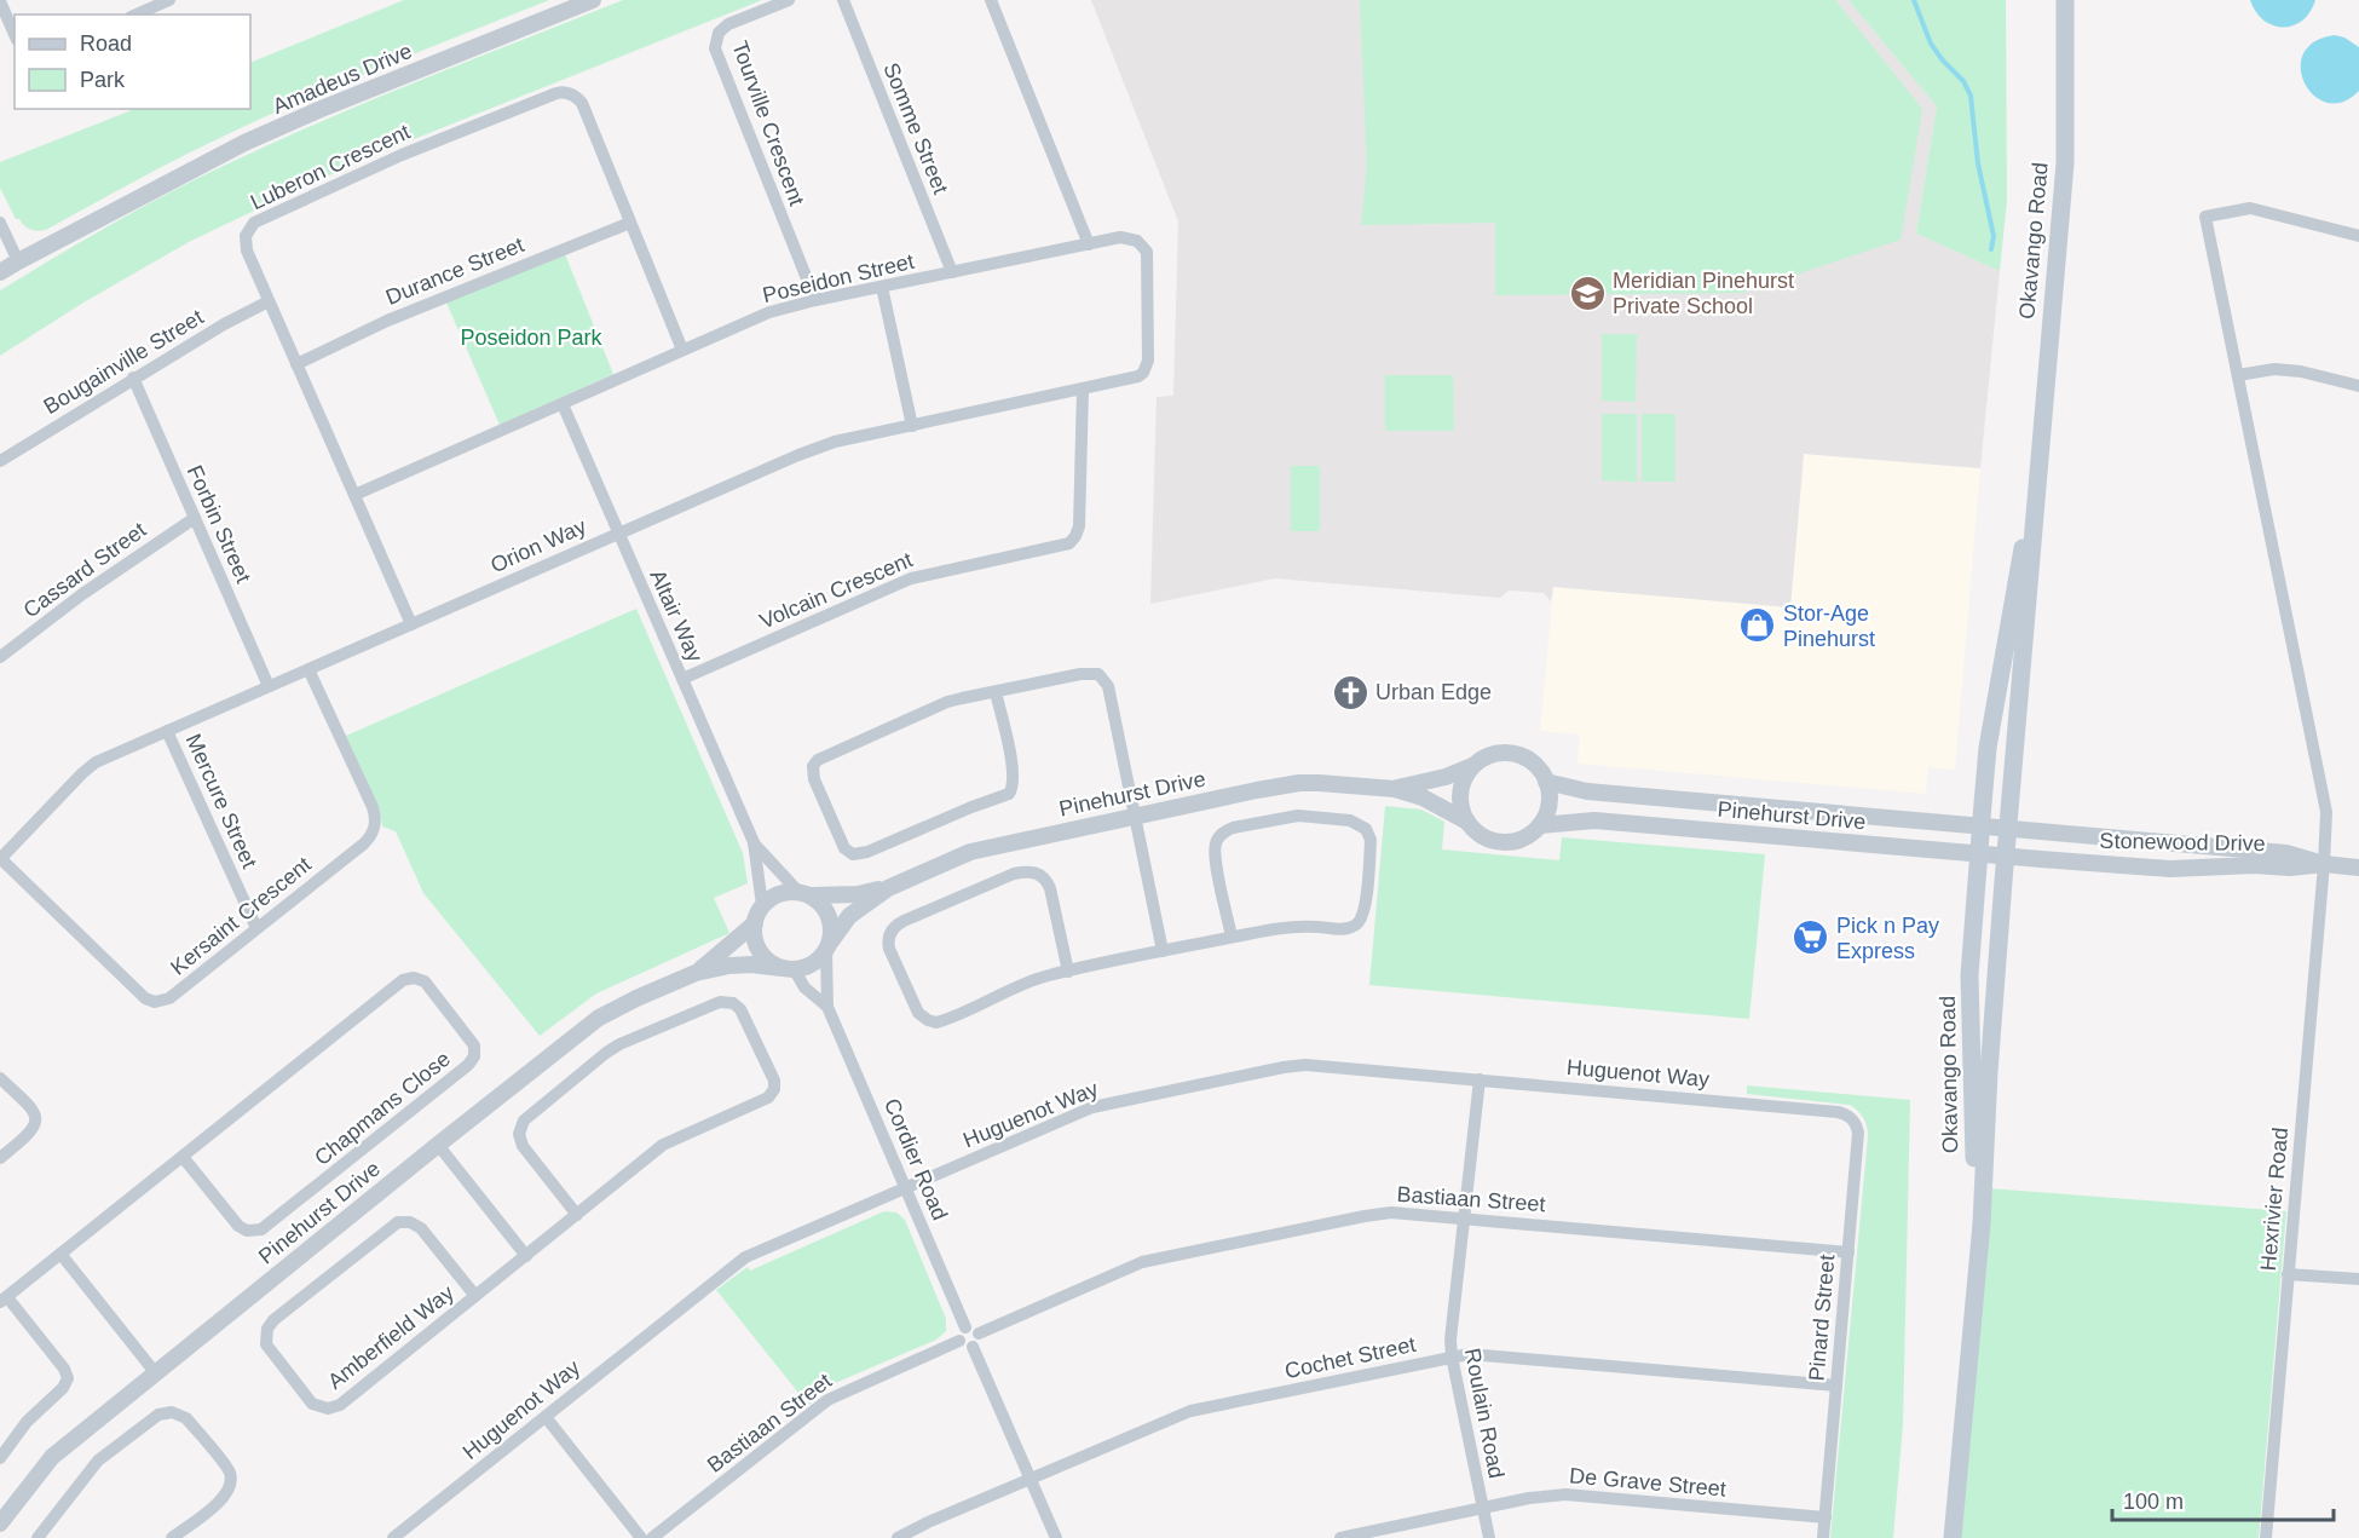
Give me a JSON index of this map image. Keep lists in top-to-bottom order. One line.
{"streets":{"main road":["Okavango Road"],"street":["Amadeus Drive","Tourville Crescent","Somme Street","Luberon Crescent","Durance Street","Poseidon Street","Bougainville Street","Forbin Street","Orion Way","Cassard Street","Volcain Crescent","Altair Way","Pinehurst Drive","Mercure Street","Stonewood Drive","Kersaint Crescent","Huguenot Way","Chapmans Close","Cordier Road","Bastiaan Street","Hexrivier Road","Pinard Street","Amberfield Way","Cochet Street","Roulain Road","De Grave Street"]},"crossings":[["Tourville Crescent","Poseidon Street"],["Somme Street","Poseidon Street"],["Luberon Crescent","Durance Street"],["Luberon Crescent","Poseidon Street"],["Luberon Crescent","Bougainville Street"],["Luberon Crescent","Orion Way"],["Okavango Road","Pinehurst Drive"],["Poseidon Street","Orion Way"],["Poseidon Street","Altair Way"],["Bougainville Street","Forbin Street"],["Forbin Street","Orion Way"],["Forbin Street","Cassard Street"],["Orion Way","Volcain Crescent"],["Orion Way","Altair Way"],["Orion Way","Mercure Street"],["Orion Way","Kersaint Crescent"],["Volcain Crescent","Altair Way"],["Altair Way","Pinehurst Drive"],["Altair Way","Cordier Road"],["Pinehurst Drive","Stonewood Drive"],["Pinehurst Drive","Cordier Road"],["Mercure Street","Kersaint Crescent"],["Stonewood Drive","Hexrivier Road"],["Huguenot Way","Cordier Road"],["Huguenot Way","Pinard Street"],["Huguenot Way","Roulain Road"],["Cordier Road","Bastiaan Street"],["Bastiaan Street","Pinard Street"],["Bastiaan Street","Roulain Road"],["Pinard Street","Cochet Street"],["Pinard Street","De Grave Street"],["Cochet Street","Roulain Road"],["Roulain Road","De Grave Street"]],"parks":["Poseidon Park"],"places":{"school or university":["Meridian Pinehurst Private School"],"shop":["Stor-Age Pinehurst"],"church":["Urban Edge"],"supermarket":["Pick n Pay Express"]},"legend":["Road","Park"],"scale_bar":"100 m"}
